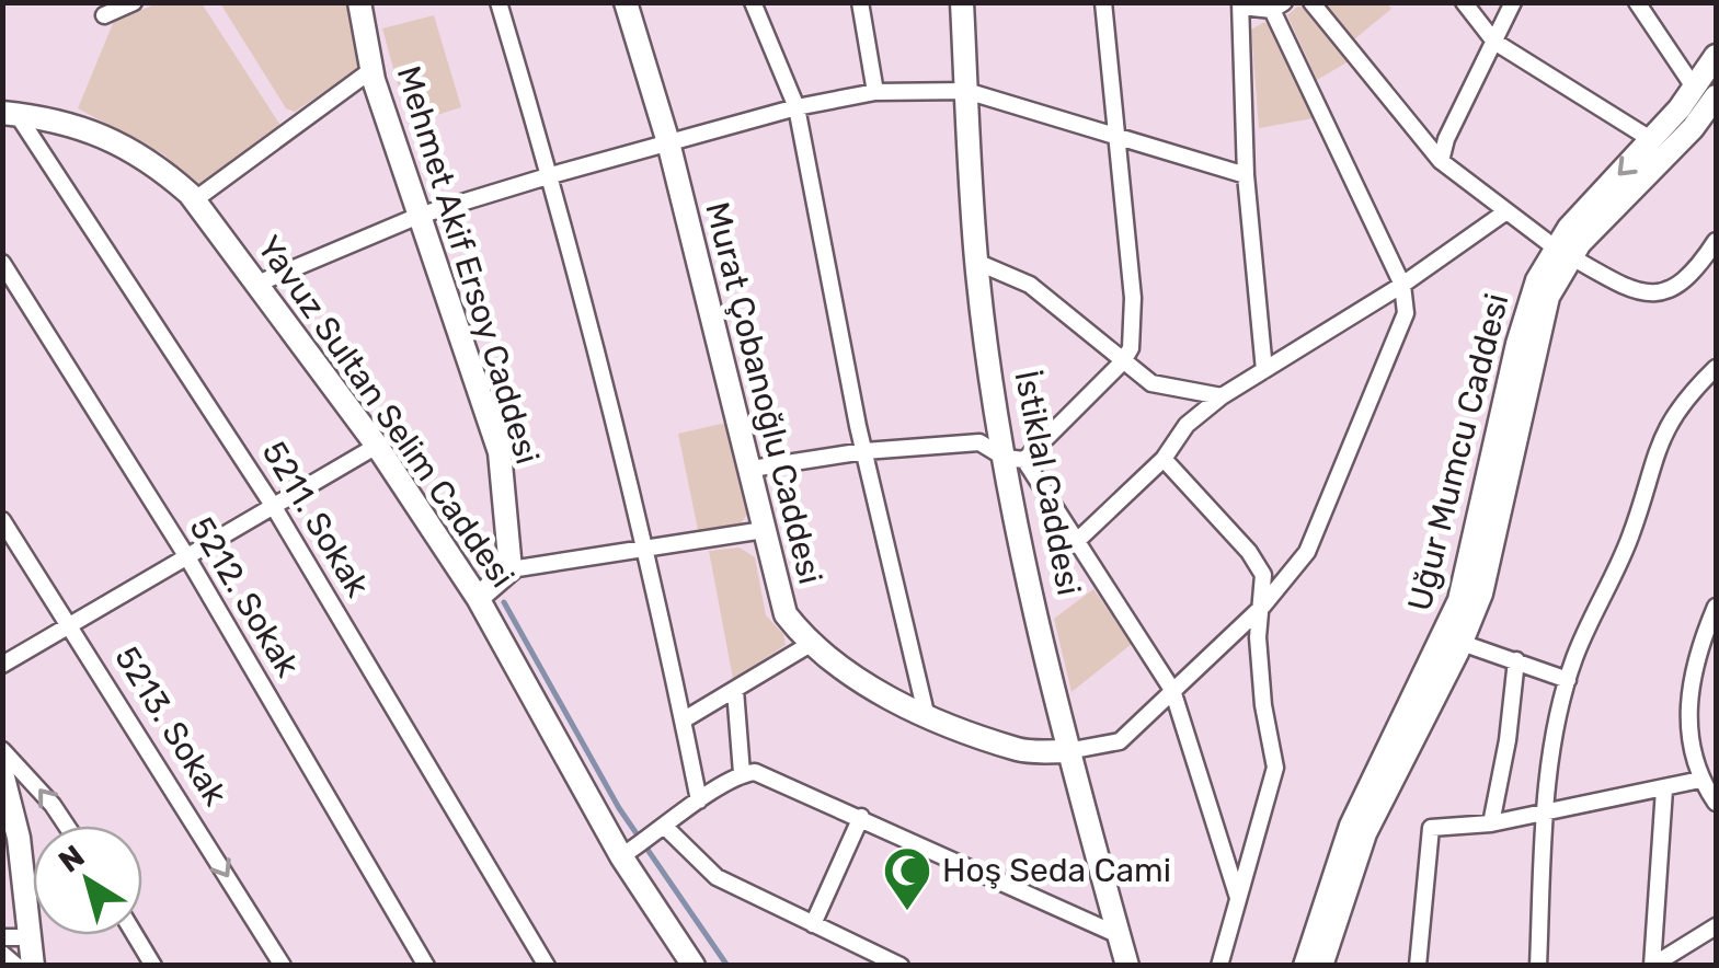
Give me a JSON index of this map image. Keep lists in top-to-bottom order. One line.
{"streets":{"street":["Mehmet Akif Ersoy Caddesi","Murat Çobanoğlu Caddesi","Yavuz Sultan Selim Caddesi","Uğur Mumcu Caddesi","İstiklal Caddesi","5211. Sokak","5212. Sokak","5213. Sokak"]},"crossings":[["Murat Çobanoğlu Caddesi","İstiklal Caddesi"],["Yavuz Sultan Selim Caddesi","5211. Sokak"]],"places":{"mosque":["Hoş Seda Cami"]},"north":"top left"}
